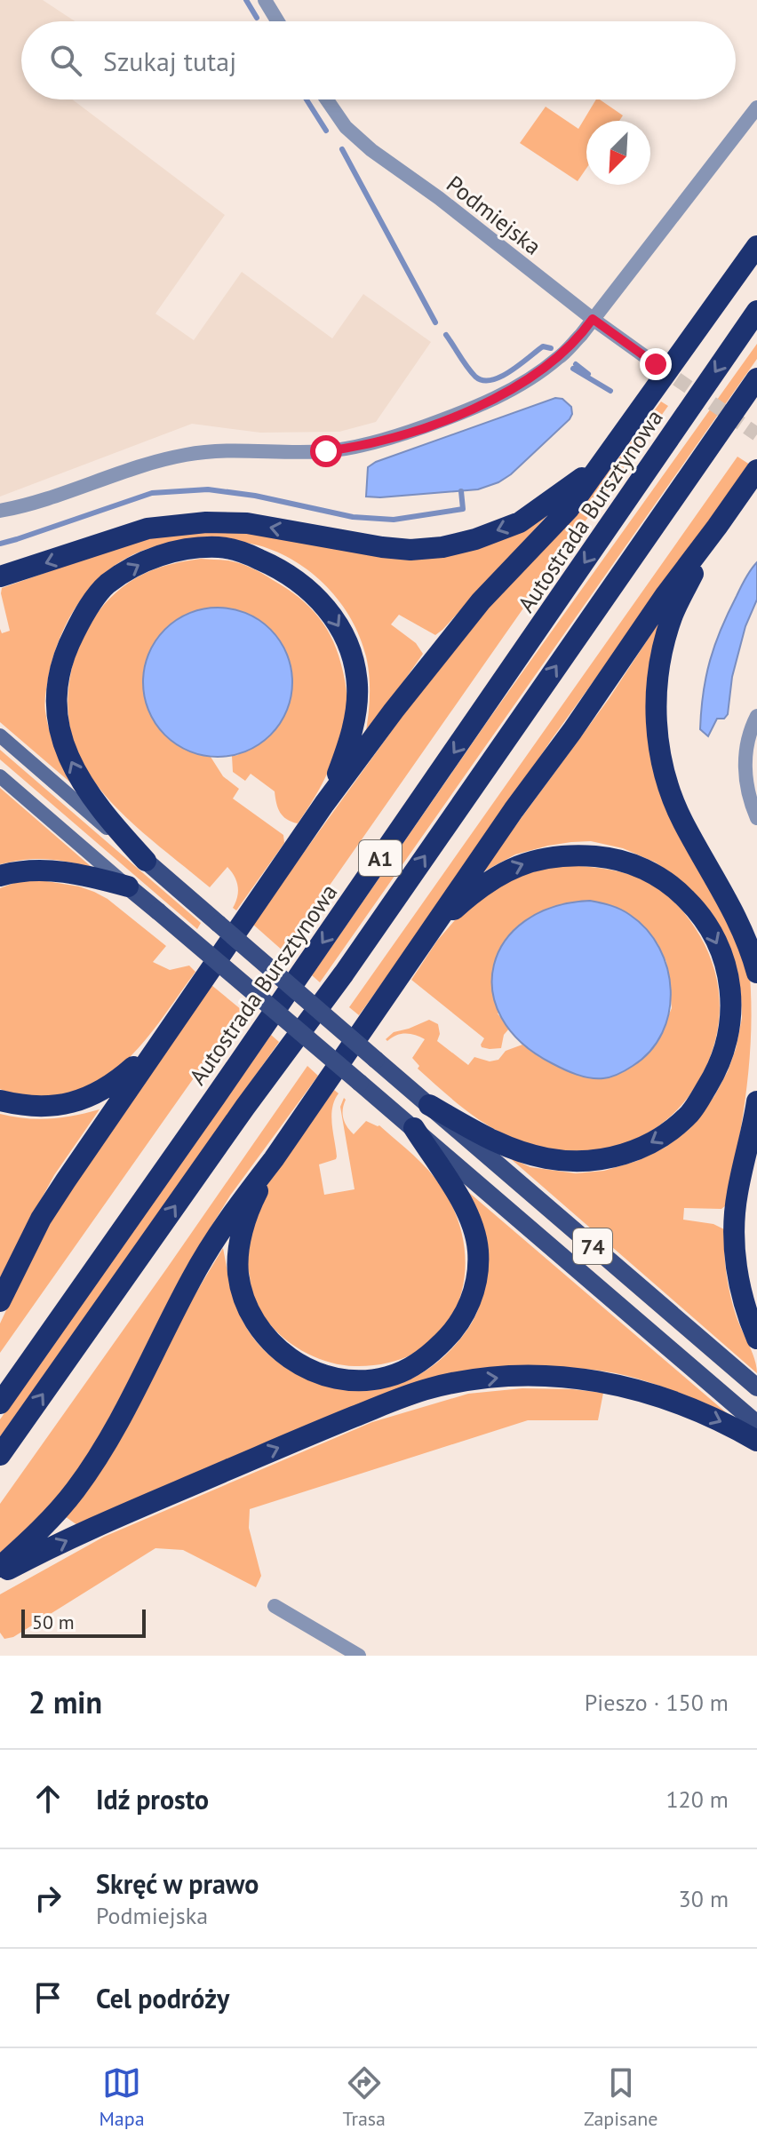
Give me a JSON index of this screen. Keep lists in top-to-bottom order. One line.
{"streets":{"highway":["Autostrada Bursztynowa","A1"],"main road":["74"],"street":["Podmiejska"]},"scale_bar":"50 m","north":"bottom left","page":{"search":"Szukaj tutaj","scale":"50 m","heading":["2 min","Pieszo · 150 m"],"list":[["Idź prosto","120 m"],["Skręć w prawo","Podmiejska","30 m"],"Cel podróży"],"nav":["Mapa","Trasa","Zapisane"]}}
